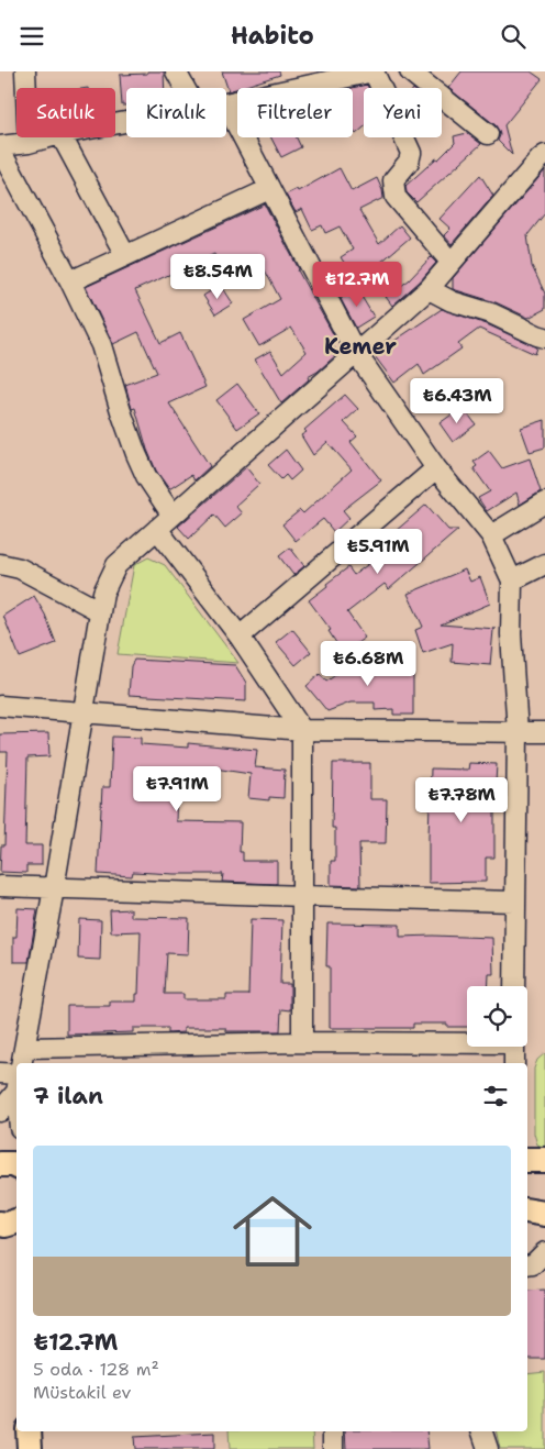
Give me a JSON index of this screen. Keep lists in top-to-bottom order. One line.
{"districts":["Kemer"],"page":{"header":"Habito","chip":["Satılık","Kiralık","Filtreler","Yeni"],"price":["₺8.54M","₺12.7M","₺6.43M","₺5.91M","₺6.68M","₺7.91M","₺7.78M"],"heading":"7 ilan","list":[{"name":"₺12.7M","note":"5 oda · 128 m² · Müstakil ev"}]}}
